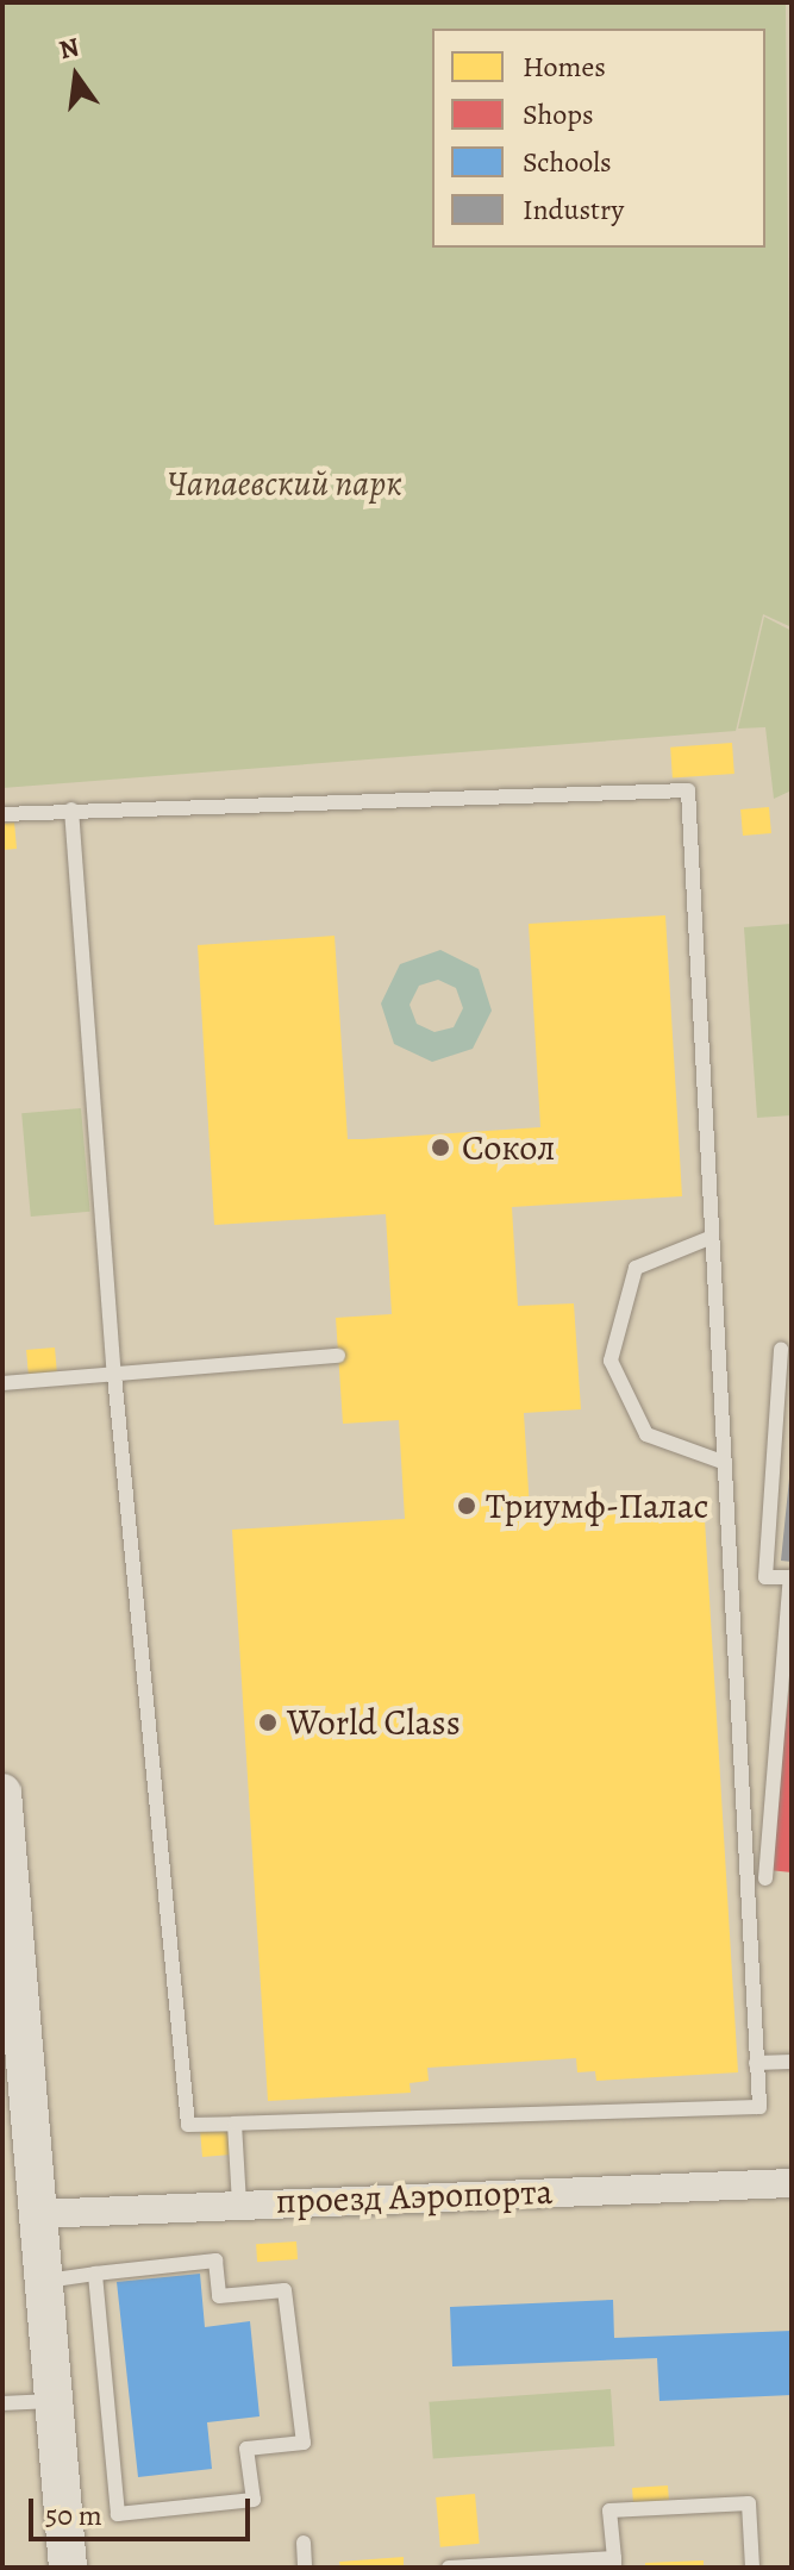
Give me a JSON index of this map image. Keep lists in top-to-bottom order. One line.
{"streets":{"street":["проезд Аэропорта"]},"parks":["Чапаевский парк"],"places":["Сокол","Триумф-Палас","World Class"],"legend":["Homes","Shops","Schools","Industry"],"scale_bar":"50 m","north":"top"}
